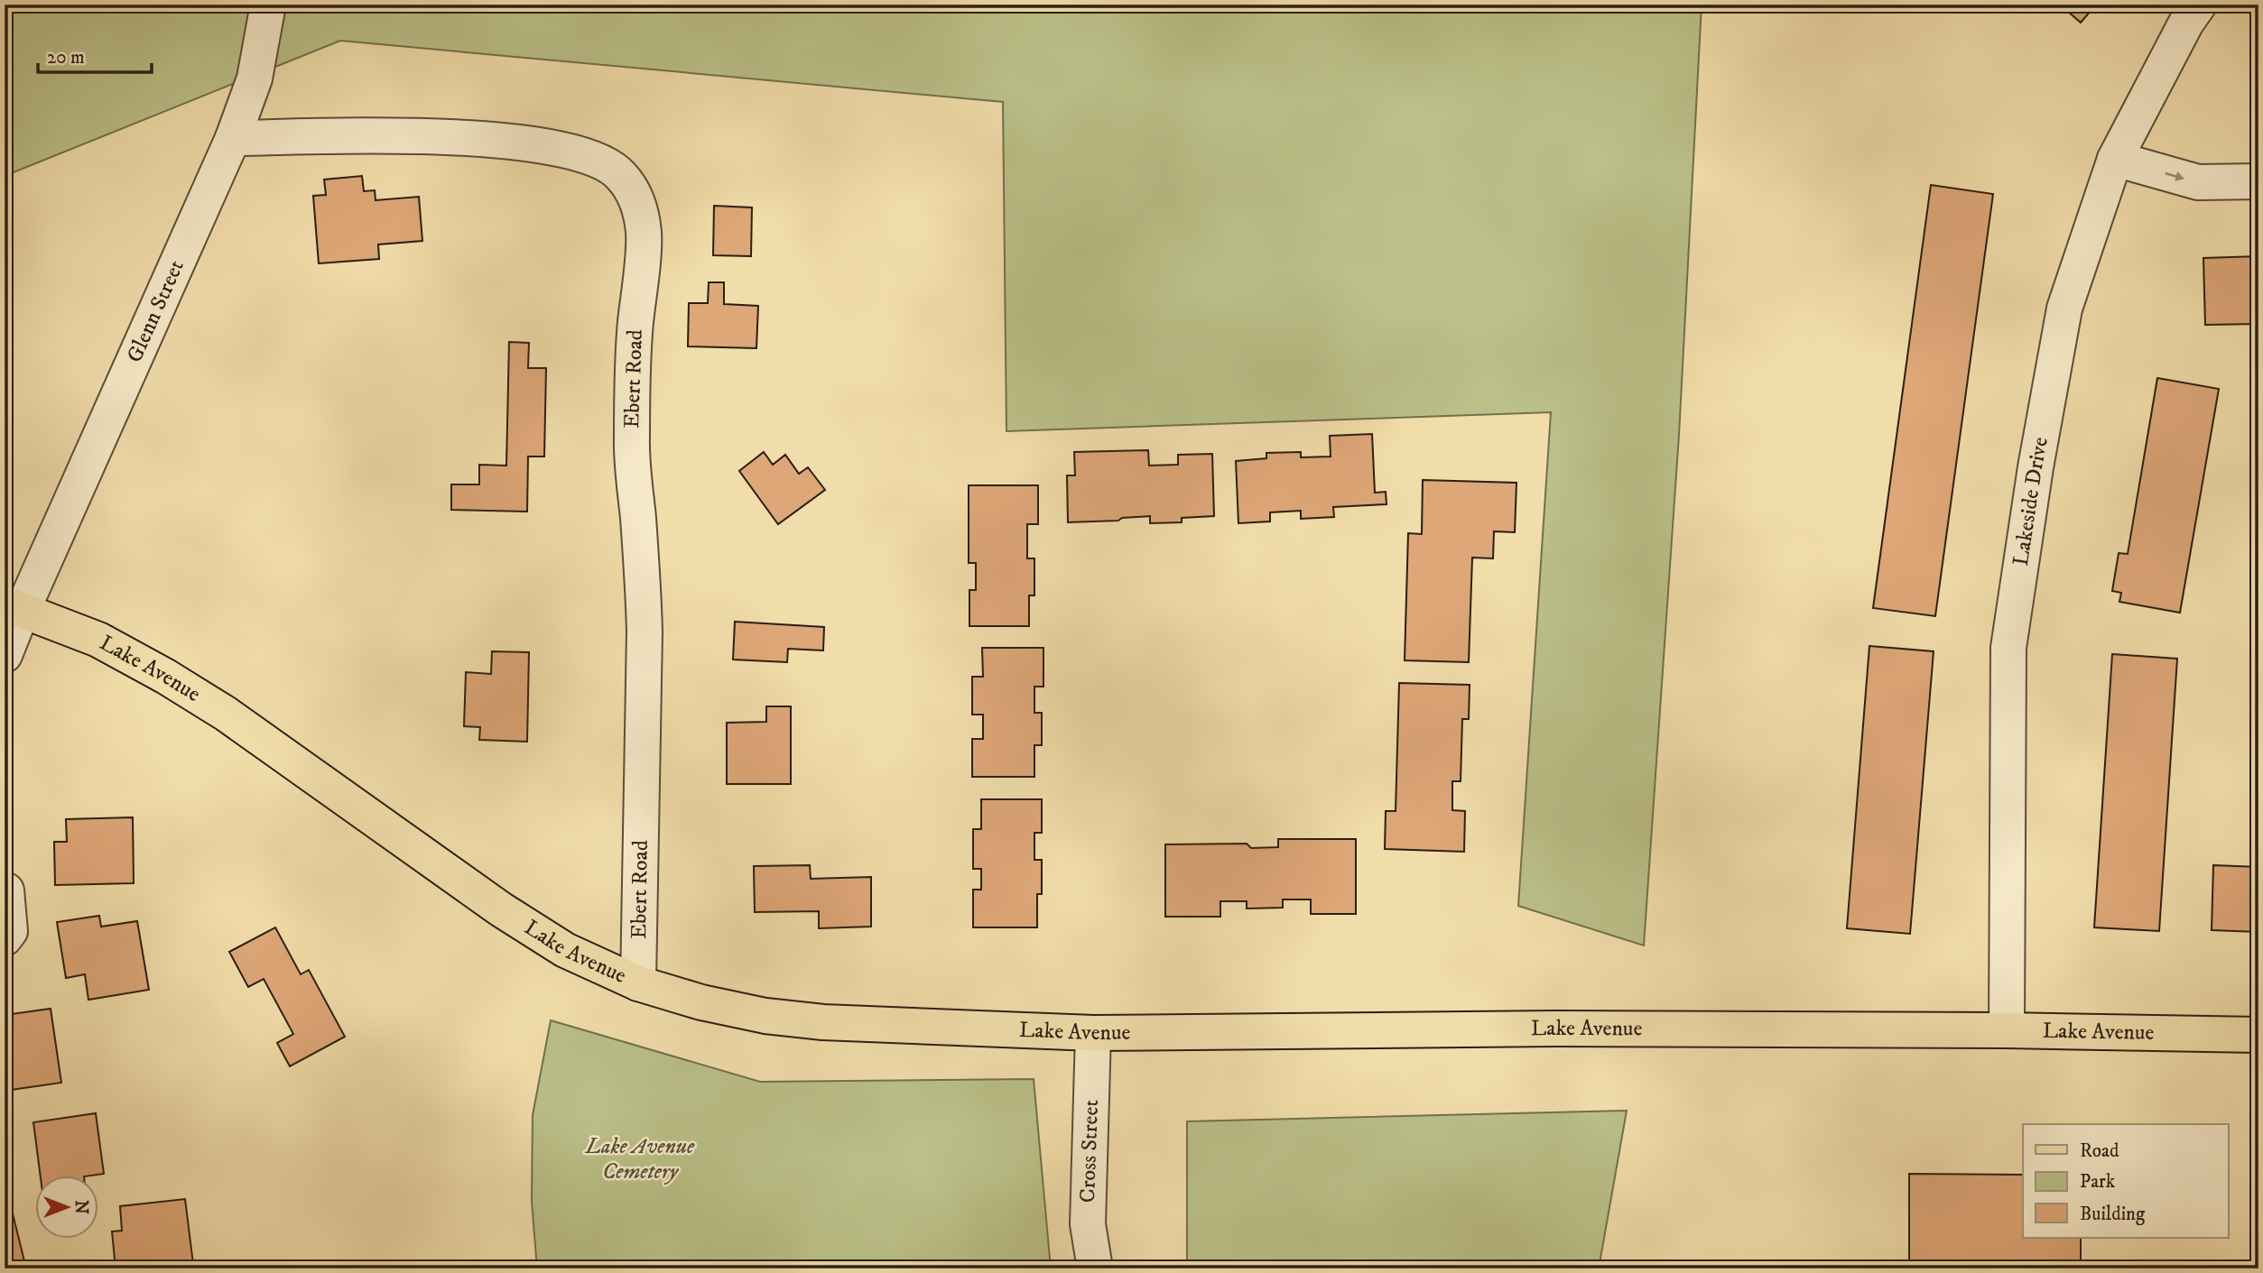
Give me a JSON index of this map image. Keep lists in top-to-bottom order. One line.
{"streets":{"main road":["Lake Avenue"],"street":["Glenn Street","Ebert Road","Lakeside Drive","Cross Street"]},"crossings":[["Glenn Street","Ebert Road"],["Glenn Street","Lake Avenue"],["Ebert Road","Lake Avenue"],["Lakeside Drive","Lake Avenue"],["Lake Avenue","Cross Street"]],"parks":["Lake Avenue Cemetery"],"legend":["Road","Park","Building"],"scale_bar":"20 m","north":"right"}
